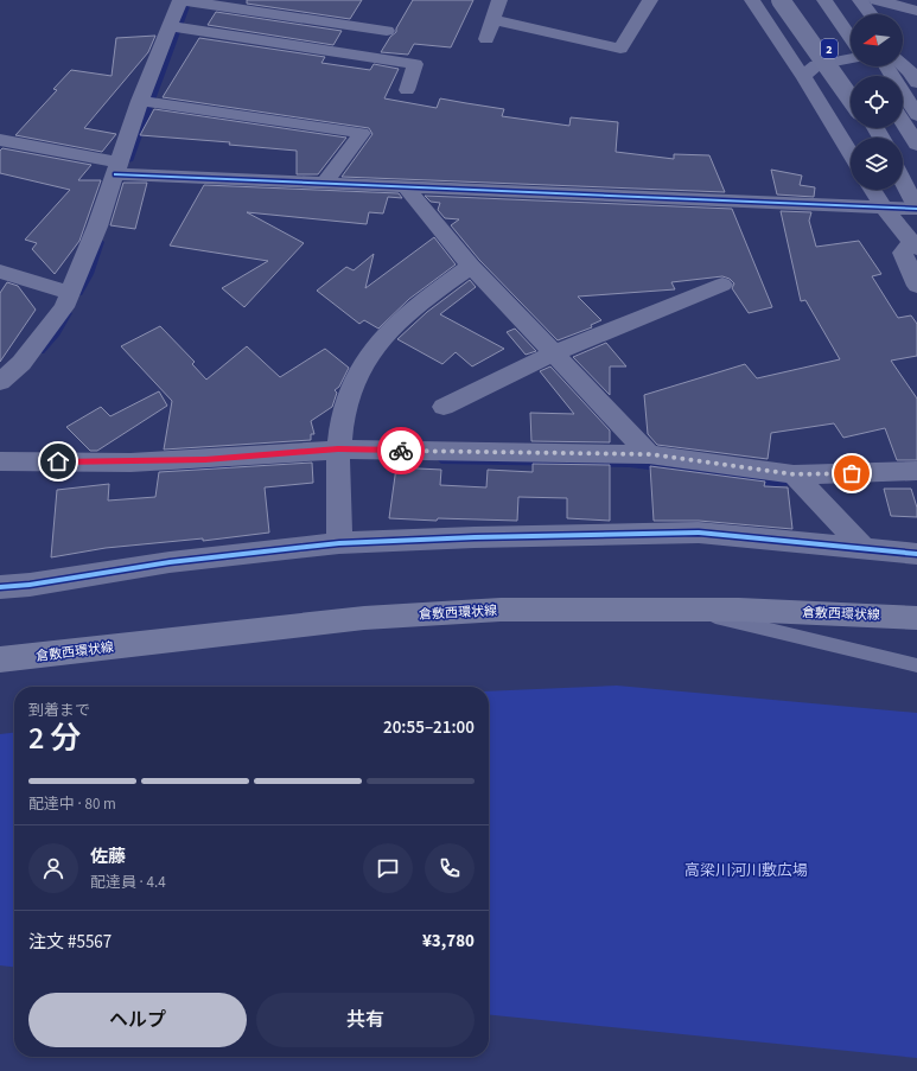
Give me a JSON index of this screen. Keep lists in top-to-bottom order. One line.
{"streets":{"highway":["2"],"main road":["倉敷西環状線"]},"parks":["高梁川河川敷広場"],"north":"left","page":{"heading":["2 分","到着まで","20:55–21:00"],"panel":["佐藤","配達員 · 4.4","注文 #5567","¥3,780"],"bar":"配達中 · 80 m","buttons":["ヘルプ","共有"]}}
